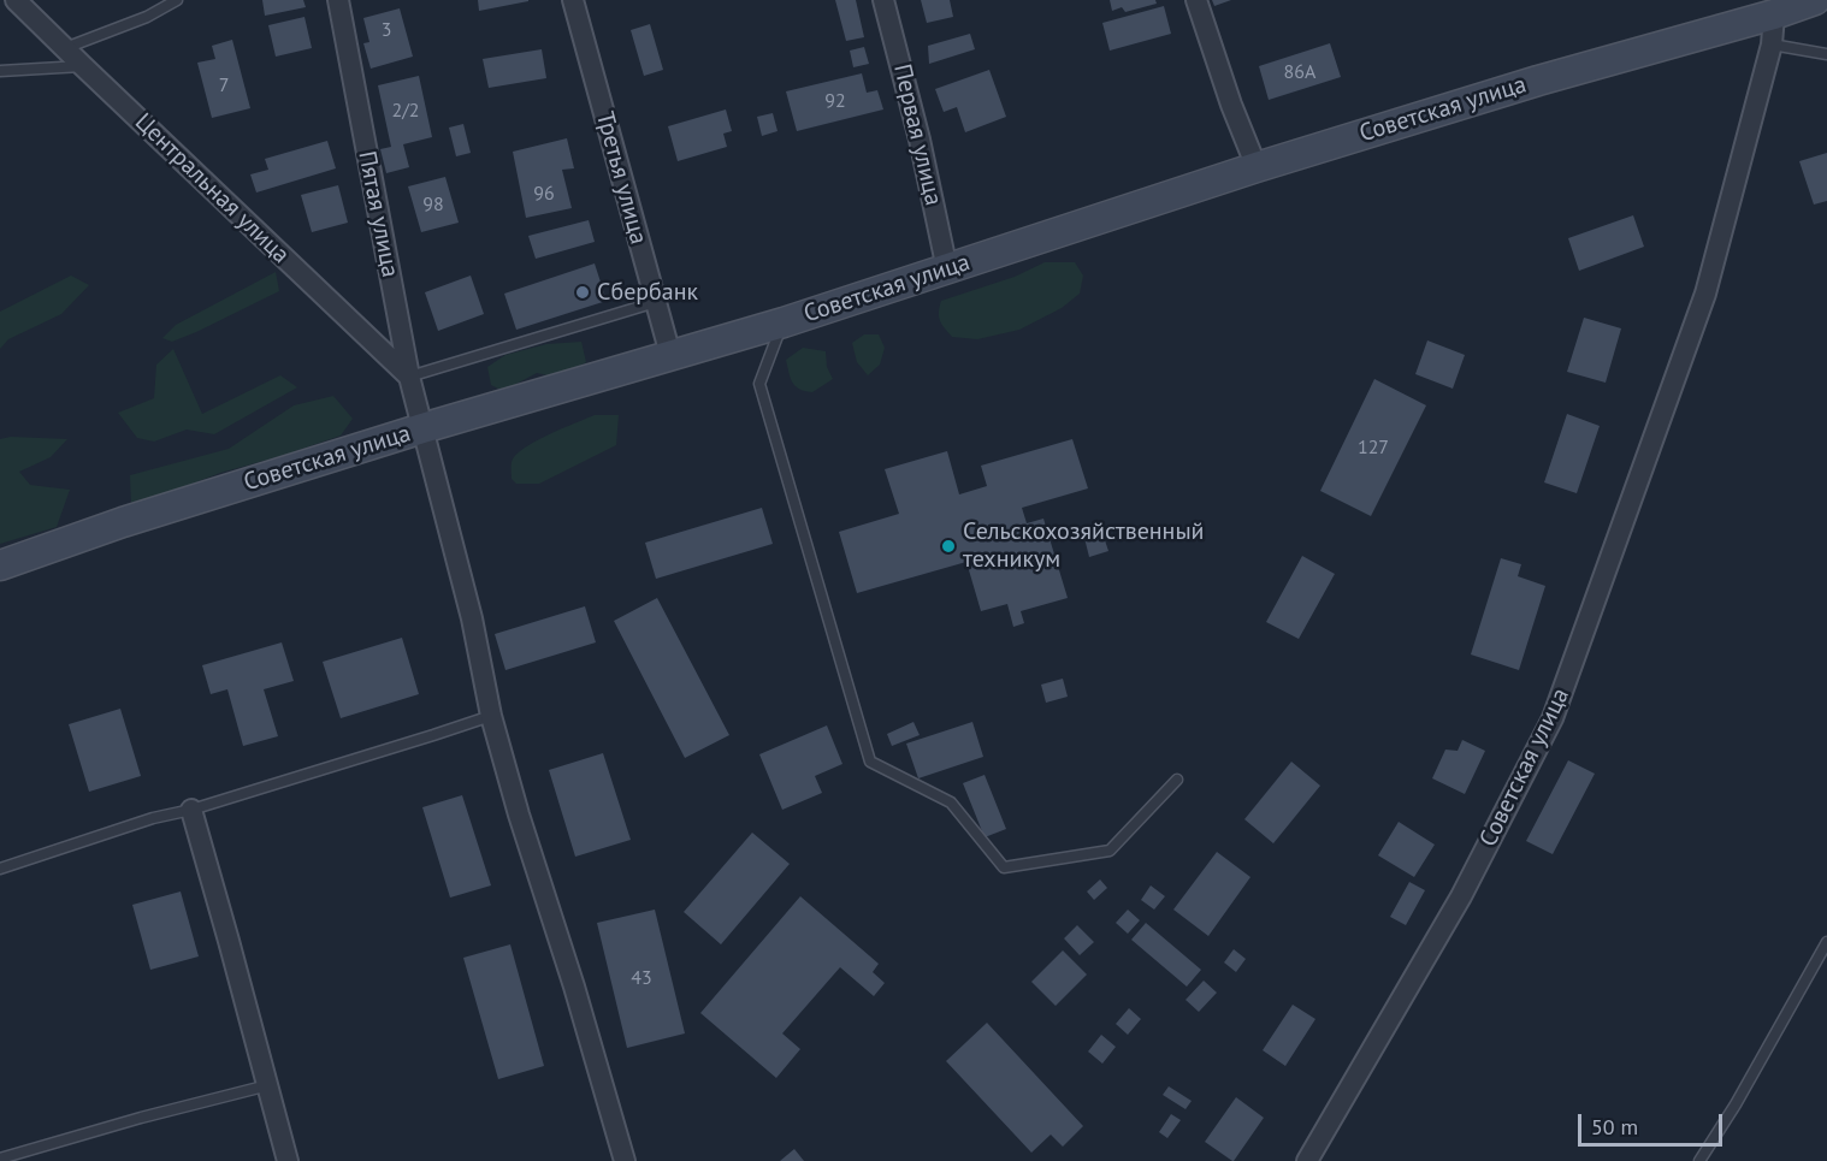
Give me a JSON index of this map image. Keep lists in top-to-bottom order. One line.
{"streets":{"main road":["Советская улица"],"street":["Первая улица","Третья улица","Центральная улица","Пятая улица"]},"crossings":[["Советская улица","Первая улица"],["Советская улица","Третья улица"],["Советская улица","Пятая улица"],["Центральная улица","Пятая улица"]],"places":["Сбербанк","Сельскохозяйственный техникум"],"house_numbers":["3","86А","7","92","2/2","96","98","127","43"],"scale_bar":"50 m"}
